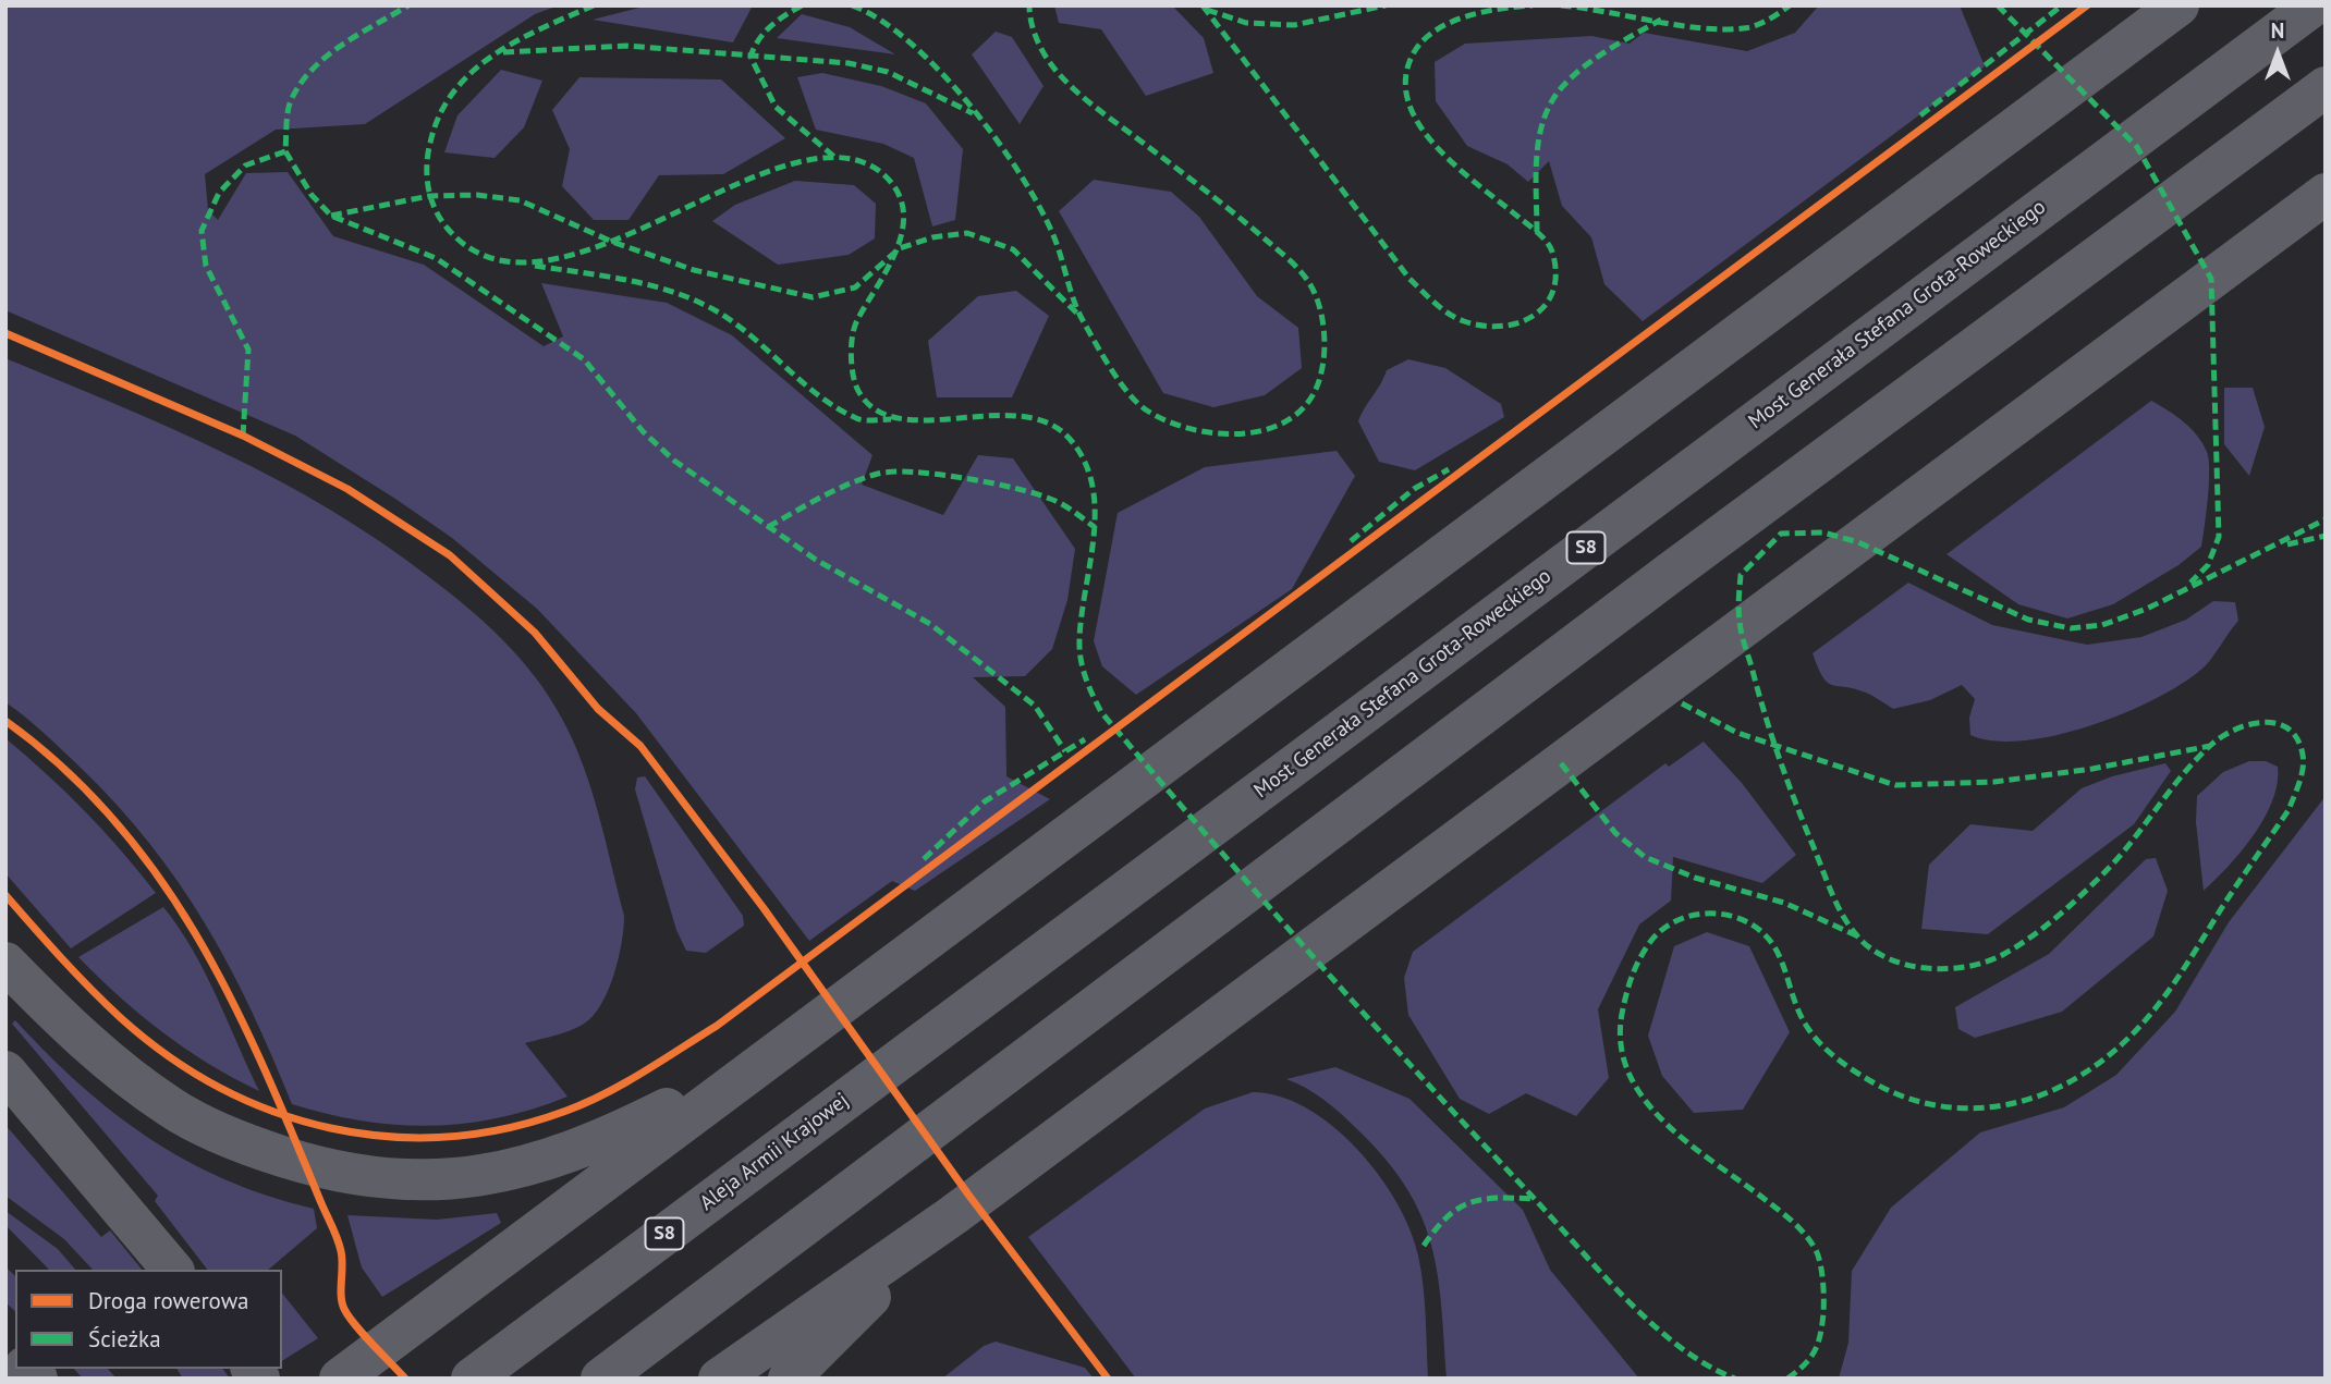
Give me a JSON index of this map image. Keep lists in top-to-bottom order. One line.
{"streets":{"highway":["Most Generała Stefana Grota-Roweckiego","S8","Aleja Armii Krajowej"]},"crossings":[["Most Generała Stefana Grota-Roweckiego","Aleja Armii Krajowej"]],"legend":["Droga rowerowa","Ścieżka"],"north":"top"}
